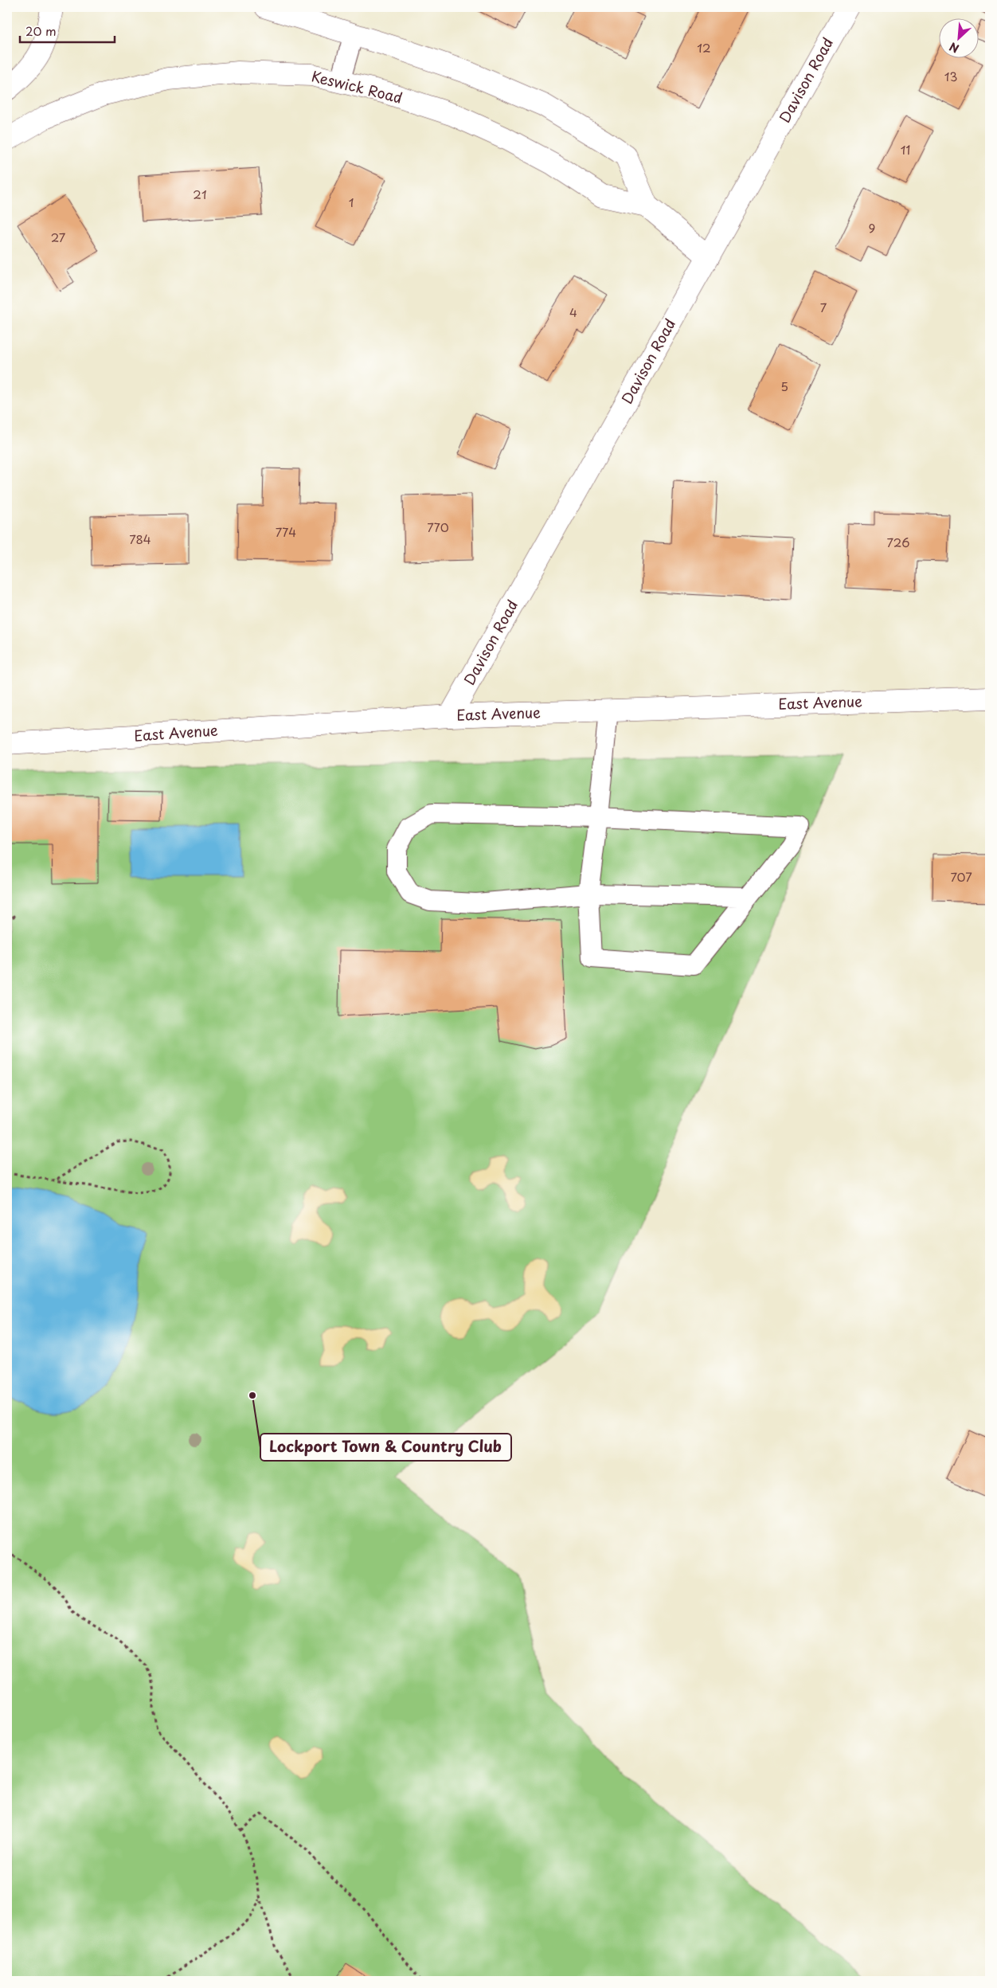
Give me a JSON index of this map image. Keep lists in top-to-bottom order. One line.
{"streets":{"main road":["Davison Road","Keswick Road","East Avenue"]},"crossings":[["Davison Road","Keswick Road"],["Davison Road","East Avenue"]],"places":["Lockport Town & Country Club"],"house_numbers":["12","13","11","21","1","9","27","7","4","5","770","774","784","726","707"],"scale_bar":"20 m","north":"bottom left"}
